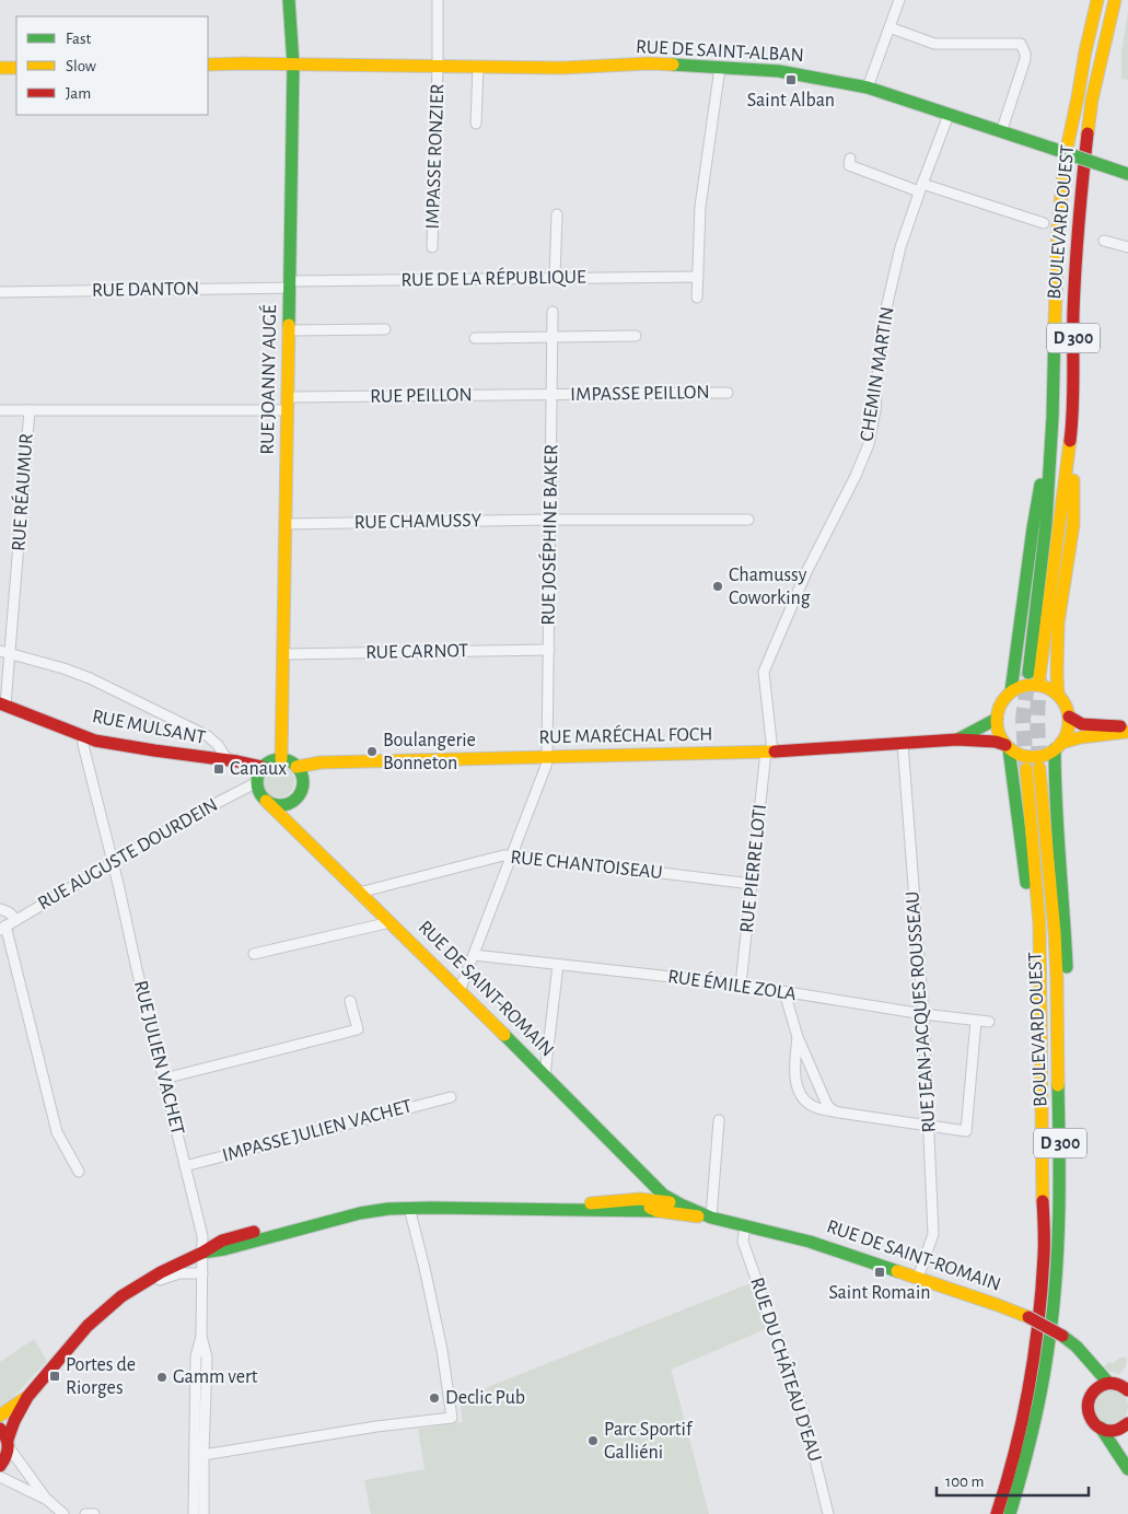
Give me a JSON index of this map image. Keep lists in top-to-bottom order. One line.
{"streets":{"main road":["RUE DE SAINT-ALBAN","BOULEVARD OUEST","D 300","RUE JOANNY AUGÉ","RUE MULSANT","RUE MARÉCHAL FOCH","RUE DE SAINT-ROMAIN"],"street":["IMPASSE RONZIER","RUE DE LA RÉPUBLIQUE","RUE DANTON","CHEMIN MARTIN","IMPASSE PEILLON","RUE PEILLON","RUE RÉAUMUR","RUE CHAMUSSY","RUE JOSÉPHINE BAKER","RUE CARNOT","RUE AUGUSTE DOURDEIN","RUE CHANTOISEAU","RUE PIERRE LOTI","RUE ÉMILE ZOLA","RUE JEAN-JACQUES ROUSSEAU","RUE JULIEN VACHET","IMPASSE JULIEN VACHET","RUE DU CHÂTEAU D'EAU"]},"crossings":[["RUE DE SAINT-ALBAN","IMPASSE RONZIER"],["RUE DE SAINT-ALBAN","CHEMIN MARTIN"],["RUE DE SAINT-ALBAN","RUE JOANNY AUGÉ"],["RUE DE LA RÉPUBLIQUE","RUE DANTON"],["RUE DE LA RÉPUBLIQUE","RUE JOANNY AUGÉ"],["RUE DANTON","RUE JOANNY AUGÉ"],["CHEMIN MARTIN","RUE MARÉCHAL FOCH"],["CHEMIN MARTIN","RUE PIERRE LOTI"],["RUE JOANNY AUGÉ","RUE PEILLON"],["RUE JOANNY AUGÉ","RUE CHAMUSSY"],["RUE JOANNY AUGÉ","RUE CARNOT"],["RUE JOANNY AUGÉ","RUE MULSANT"],["RUE JOANNY AUGÉ","RUE MARÉCHAL FOCH"],["RUE JOANNY AUGÉ","RUE AUGUSTE DOURDEIN"],["RUE JOANNY AUGÉ","RUE DE SAINT-ROMAIN"],["IMPASSE PEILLON","RUE PEILLON"],["IMPASSE PEILLON","RUE JOSÉPHINE BAKER"],["RUE PEILLON","RUE JOSÉPHINE BAKER"],["RUE RÉAUMUR","RUE MULSANT"],["RUE CHAMUSSY","RUE JOSÉPHINE BAKER"],["RUE JOSÉPHINE BAKER","RUE CARNOT"],["RUE JOSÉPHINE BAKER","RUE MARÉCHAL FOCH"],["RUE JOSÉPHINE BAKER","RUE CHANTOISEAU"],["RUE JOSÉPHINE BAKER","RUE ÉMILE ZOLA"],["RUE JOSÉPHINE BAKER","RUE DE SAINT-ROMAIN"],["RUE MULSANT","RUE MARÉCHAL FOCH"],["RUE MULSANT","RUE AUGUSTE DOURDEIN"],["RUE MULSANT","RUE DE SAINT-ROMAIN"],["RUE MULSANT","RUE JULIEN VACHET"],["RUE MARÉCHAL FOCH","RUE AUGUSTE DOURDEIN"],["RUE MARÉCHAL FOCH","RUE PIERRE LOTI"],["RUE MARÉCHAL FOCH","RUE DE SAINT-ROMAIN"],["RUE MARÉCHAL FOCH","RUE JEAN-JACQUES ROUSSEAU"],["RUE AUGUSTE DOURDEIN","RUE DE SAINT-ROMAIN"],["RUE AUGUSTE DOURDEIN","RUE JULIEN VACHET"],["RUE CHANTOISEAU","RUE PIERRE LOTI"],["RUE CHANTOISEAU","RUE DE SAINT-ROMAIN"],["RUE PIERRE LOTI","RUE ÉMILE ZOLA"],["RUE ÉMILE ZOLA","RUE JEAN-JACQUES ROUSSEAU"],["RUE DE SAINT-ROMAIN","RUE JEAN-JACQUES ROUSSEAU"],["RUE DE SAINT-ROMAIN","RUE DU CHÂTEAU D'EAU"],["RUE JULIEN VACHET","IMPASSE JULIEN VACHET"]],"places":{"transit":["Saint Alban","Canaux","Saint Romain","Portes de Riorges"],"other":["Chamussy Coworking","Boulangerie Bonneton","Gamm vert","Declic Pub","Parc Sportif Galliéni"]},"legend":["Fast","Slow","Jam"],"scale_bar":"100 m"}
